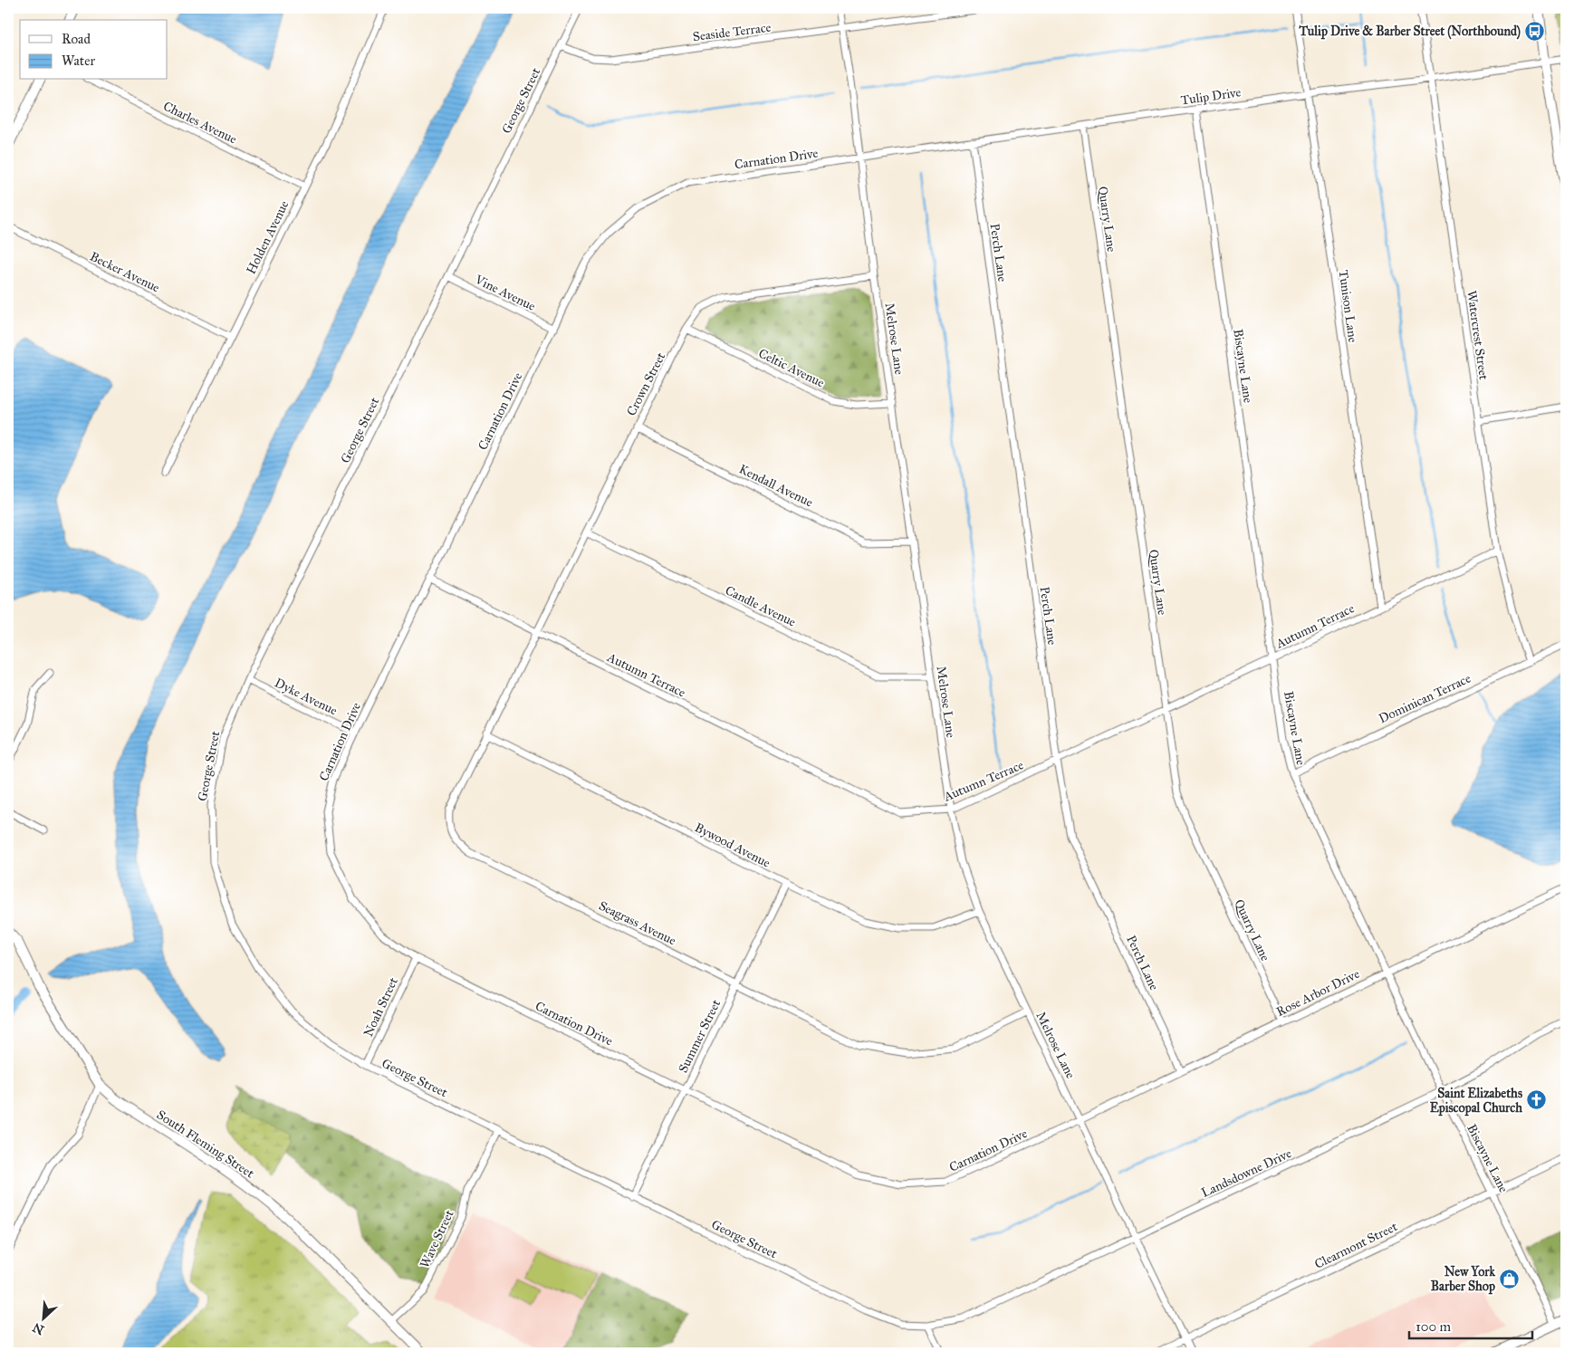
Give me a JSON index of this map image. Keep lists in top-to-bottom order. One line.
{"streets":{"street":["Seaside Terrace","Tulip Drive","George Street","Charles Avenue","Carnation Drive","Quarry Lane","Holden Avenue","Perch Lane","Becker Avenue","Vine Avenue","Tunison Lane","Watercrest Street","Melrose Lane","Biscayne Lane","Celtic Avenue","Crown Street","Kendall Avenue","Candle Avenue","Autumn Terrace","Dyke Avenue","Dominican Terrace","Bywood Avenue","Seagrass Avenue","Rose Arbor Drive","Noah Street","Summer Street","South Fleming Street","Landsdowne Drive","Wave Street","Clearmont Street"]},"crossings":[["Seaside Terrace","George Street"],["Seaside Terrace","Melrose Lane"],["Tulip Drive","Carnation Drive"],["Tulip Drive","Quarry Lane"],["Tulip Drive","Perch Lane"],["Tulip Drive","Tunison Lane"],["Tulip Drive","Watercrest Street"],["Tulip Drive","Melrose Lane"],["Tulip Drive","Biscayne Lane"],["George Street","Vine Avenue"],["George Street","Dyke Avenue"],["George Street","Noah Street"],["George Street","Summer Street"],["George Street","Landsdowne Drive"],["George Street","Wave Street"],["Charles Avenue","Holden Avenue"],["Carnation Drive","Vine Avenue"],["Carnation Drive","Melrose Lane"],["Carnation Drive","Autumn Terrace"],["Carnation Drive","Dyke Avenue"],["Carnation Drive","Rose Arbor Drive"],["Carnation Drive","Noah Street"],["Carnation Drive","Summer Street"],["Quarry Lane","Autumn Terrace"],["Quarry Lane","Rose Arbor Drive"],["Holden Avenue","Becker Avenue"],["Perch Lane","Autumn Terrace"],["Perch Lane","Rose Arbor Drive"],["Tunison Lane","Autumn Terrace"],["Watercrest Street","Autumn Terrace"],["Watercrest Street","Dominican Terrace"],["Melrose Lane","Celtic Avenue"],["Melrose Lane","Crown Street"],["Melrose Lane","Kendall Avenue"],["Melrose Lane","Candle Avenue"],["Melrose Lane","Autumn Terrace"],["Melrose Lane","Bywood Avenue"],["Melrose Lane","Seagrass Avenue"],["Melrose Lane","Rose Arbor Drive"],["Melrose Lane","Landsdowne Drive"],["Melrose Lane","Clearmont Street"],["Biscayne Lane","Autumn Terrace"],["Biscayne Lane","Dominican Terrace"],["Biscayne Lane","Rose Arbor Drive"],["Biscayne Lane","Landsdowne Drive"],["Biscayne Lane","Clearmont Street"],["Celtic Avenue","Crown Street"],["Crown Street","Kendall Avenue"],["Crown Street","Candle Avenue"],["Crown Street","Autumn Terrace"],["Crown Street","Seagrass Avenue"],["Autumn Terrace","Seagrass Avenue"],["Bywood Avenue","Seagrass Avenue"],["Bywood Avenue","Summer Street"],["Seagrass Avenue","Summer Street"],["South Fleming Street","Wave Street"]],"places":{"bus stop":["Tulip Drive & Barber Street (Northbound)"],"church":["Saint Elizabeths Episcopal Church"],"shop":["New York Barber Shop"]},"legend":["Road","Water"],"scale_bar":"100 m","north":"bottom left"}
